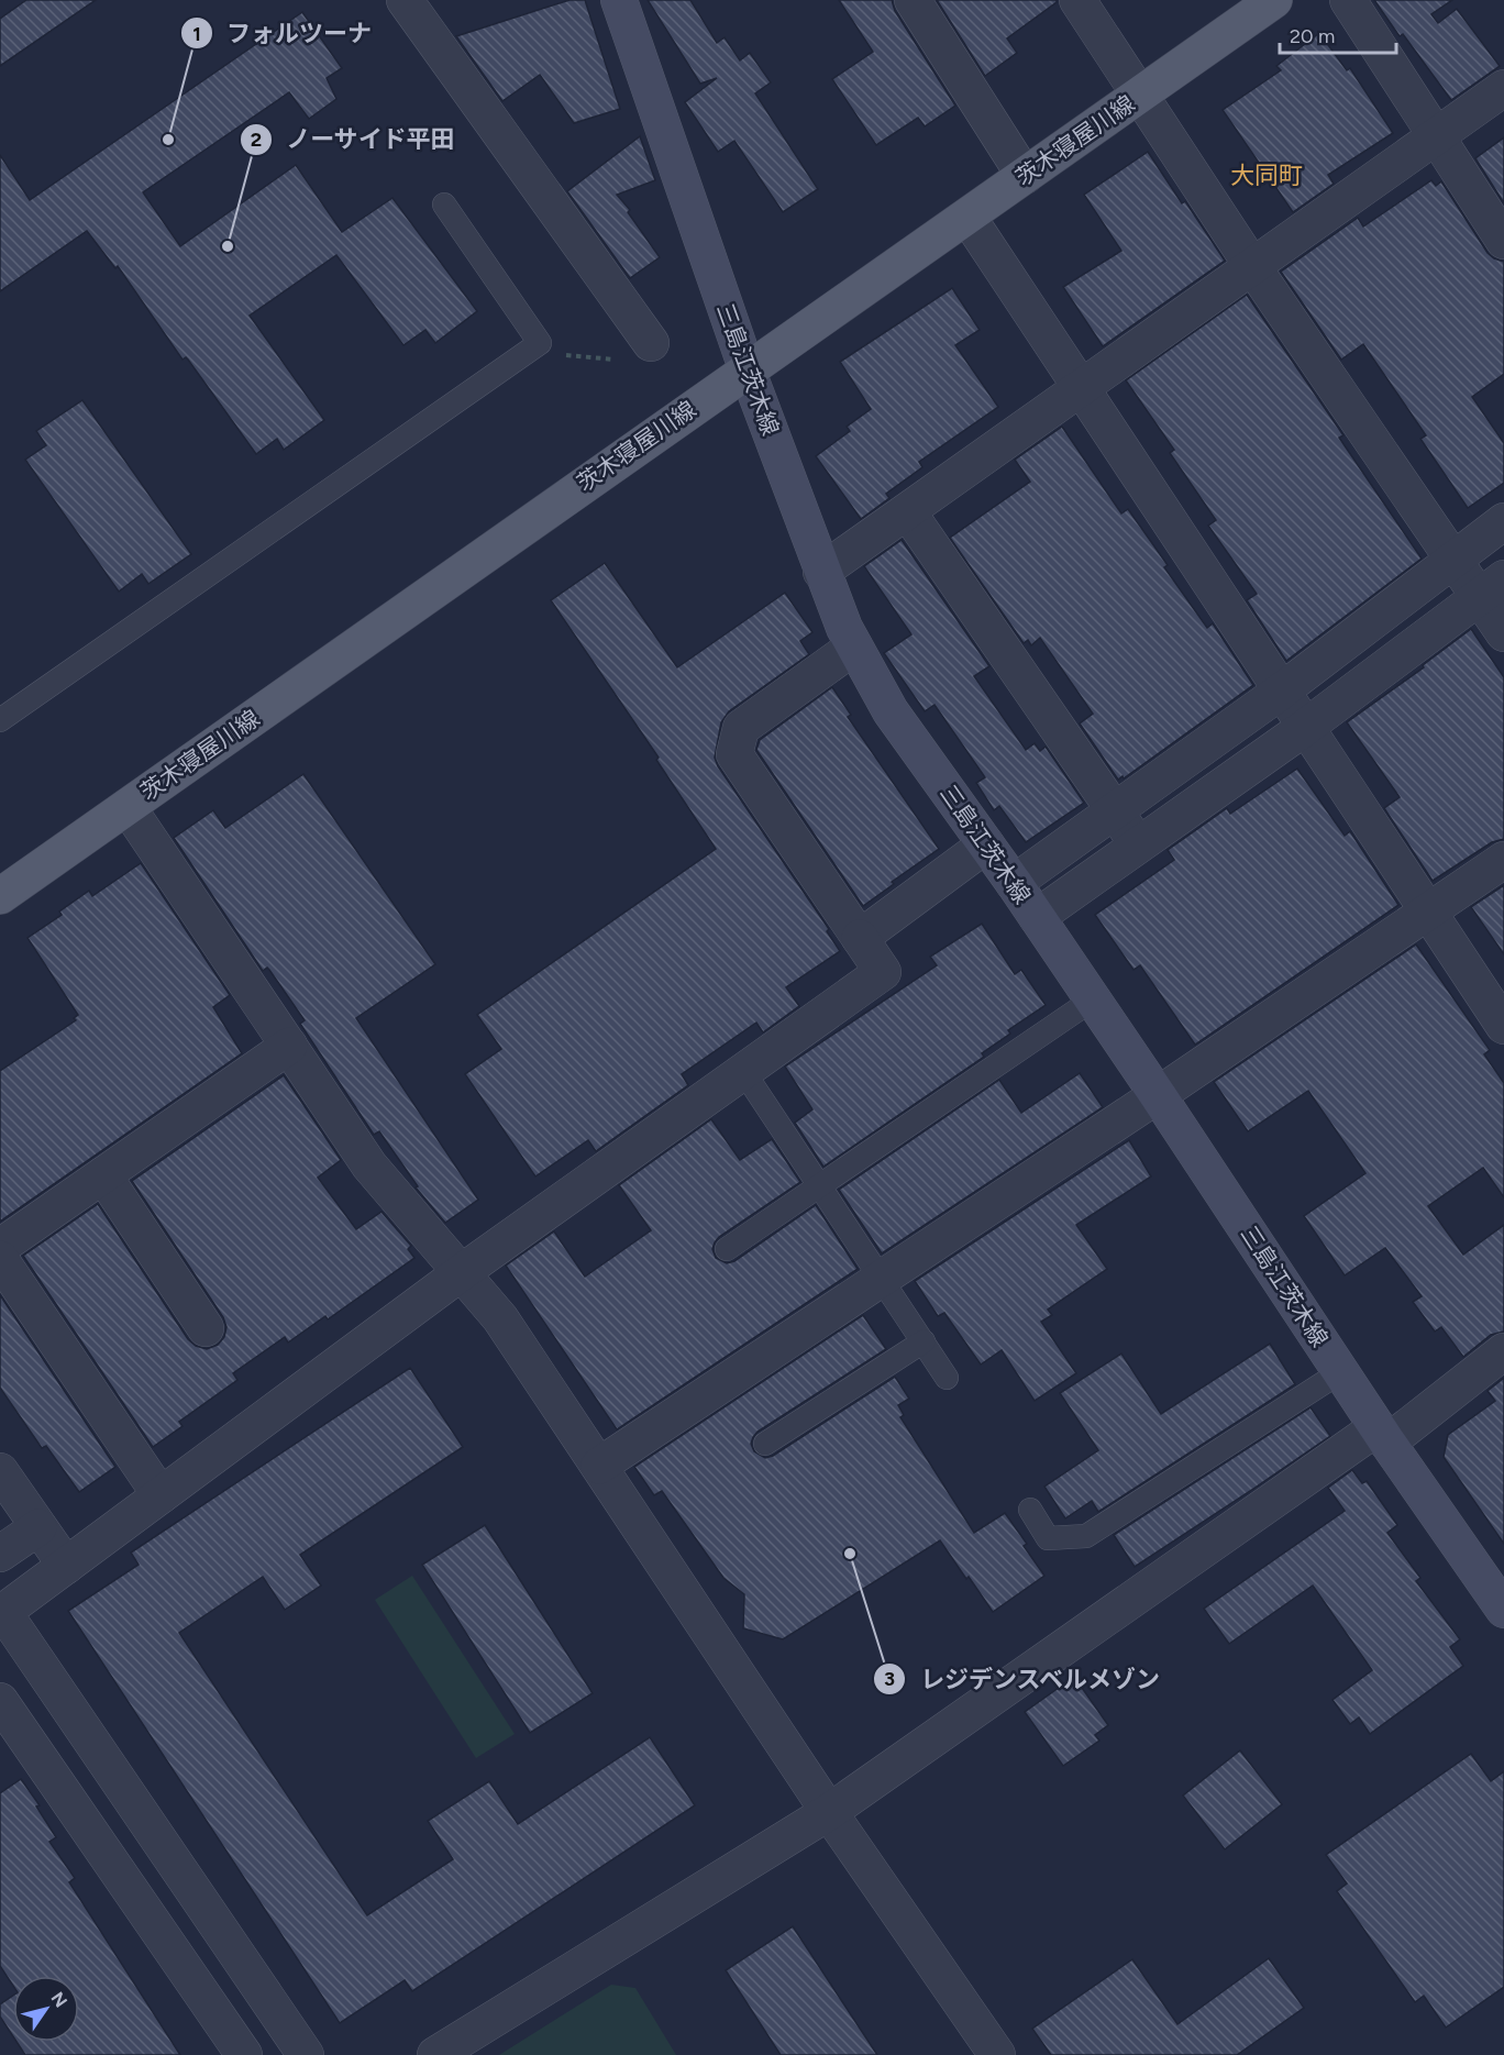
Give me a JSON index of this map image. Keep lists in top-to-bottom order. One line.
{"streets":{"main road":["茨木寝屋川線","三島江茨木線"]},"crossings":[["茨木寝屋川線","三島江茨木線"]],"districts":["大同町"],"places":["フォルツーナ","ノーサイド平田","レジデンスベルメゾン"],"scale_bar":"20 m","north":"top right"}
